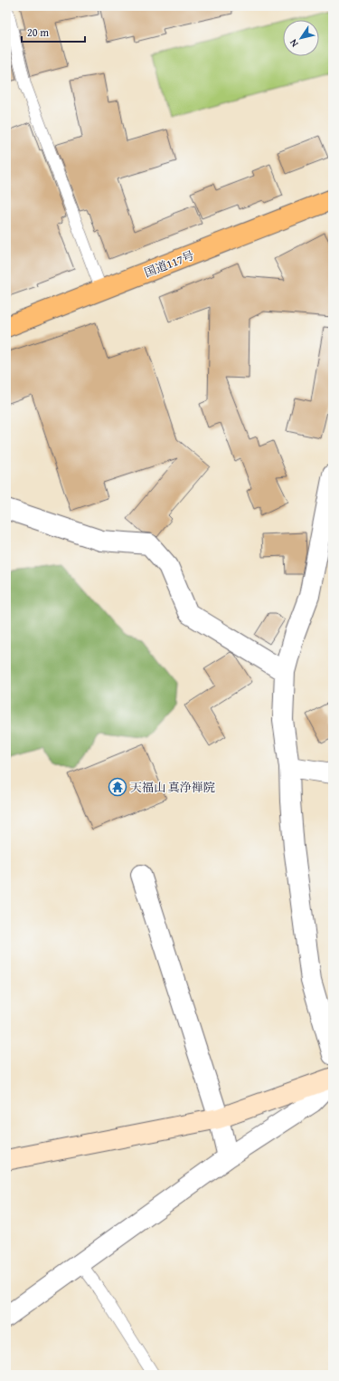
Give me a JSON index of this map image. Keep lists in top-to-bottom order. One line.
{"streets":{"highway":["国道117号"]},"places":{"temple":["天福山 真浄禅院"]},"scale_bar":"20 m","north":"bottom left"}
